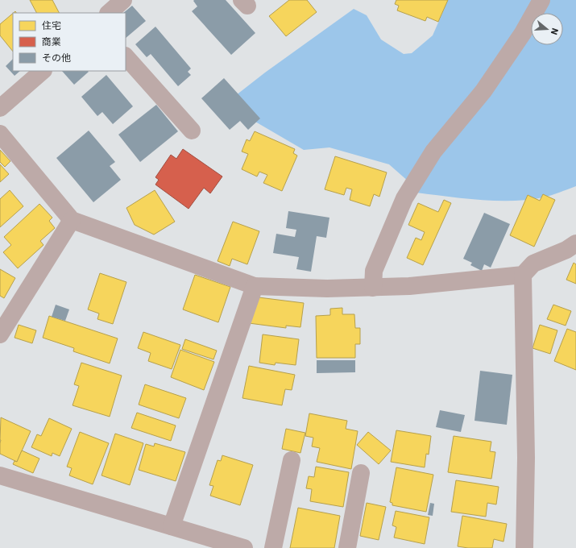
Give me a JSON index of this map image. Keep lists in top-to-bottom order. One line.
{"legend":["住宅","商業","その他"],"north":"right"}
